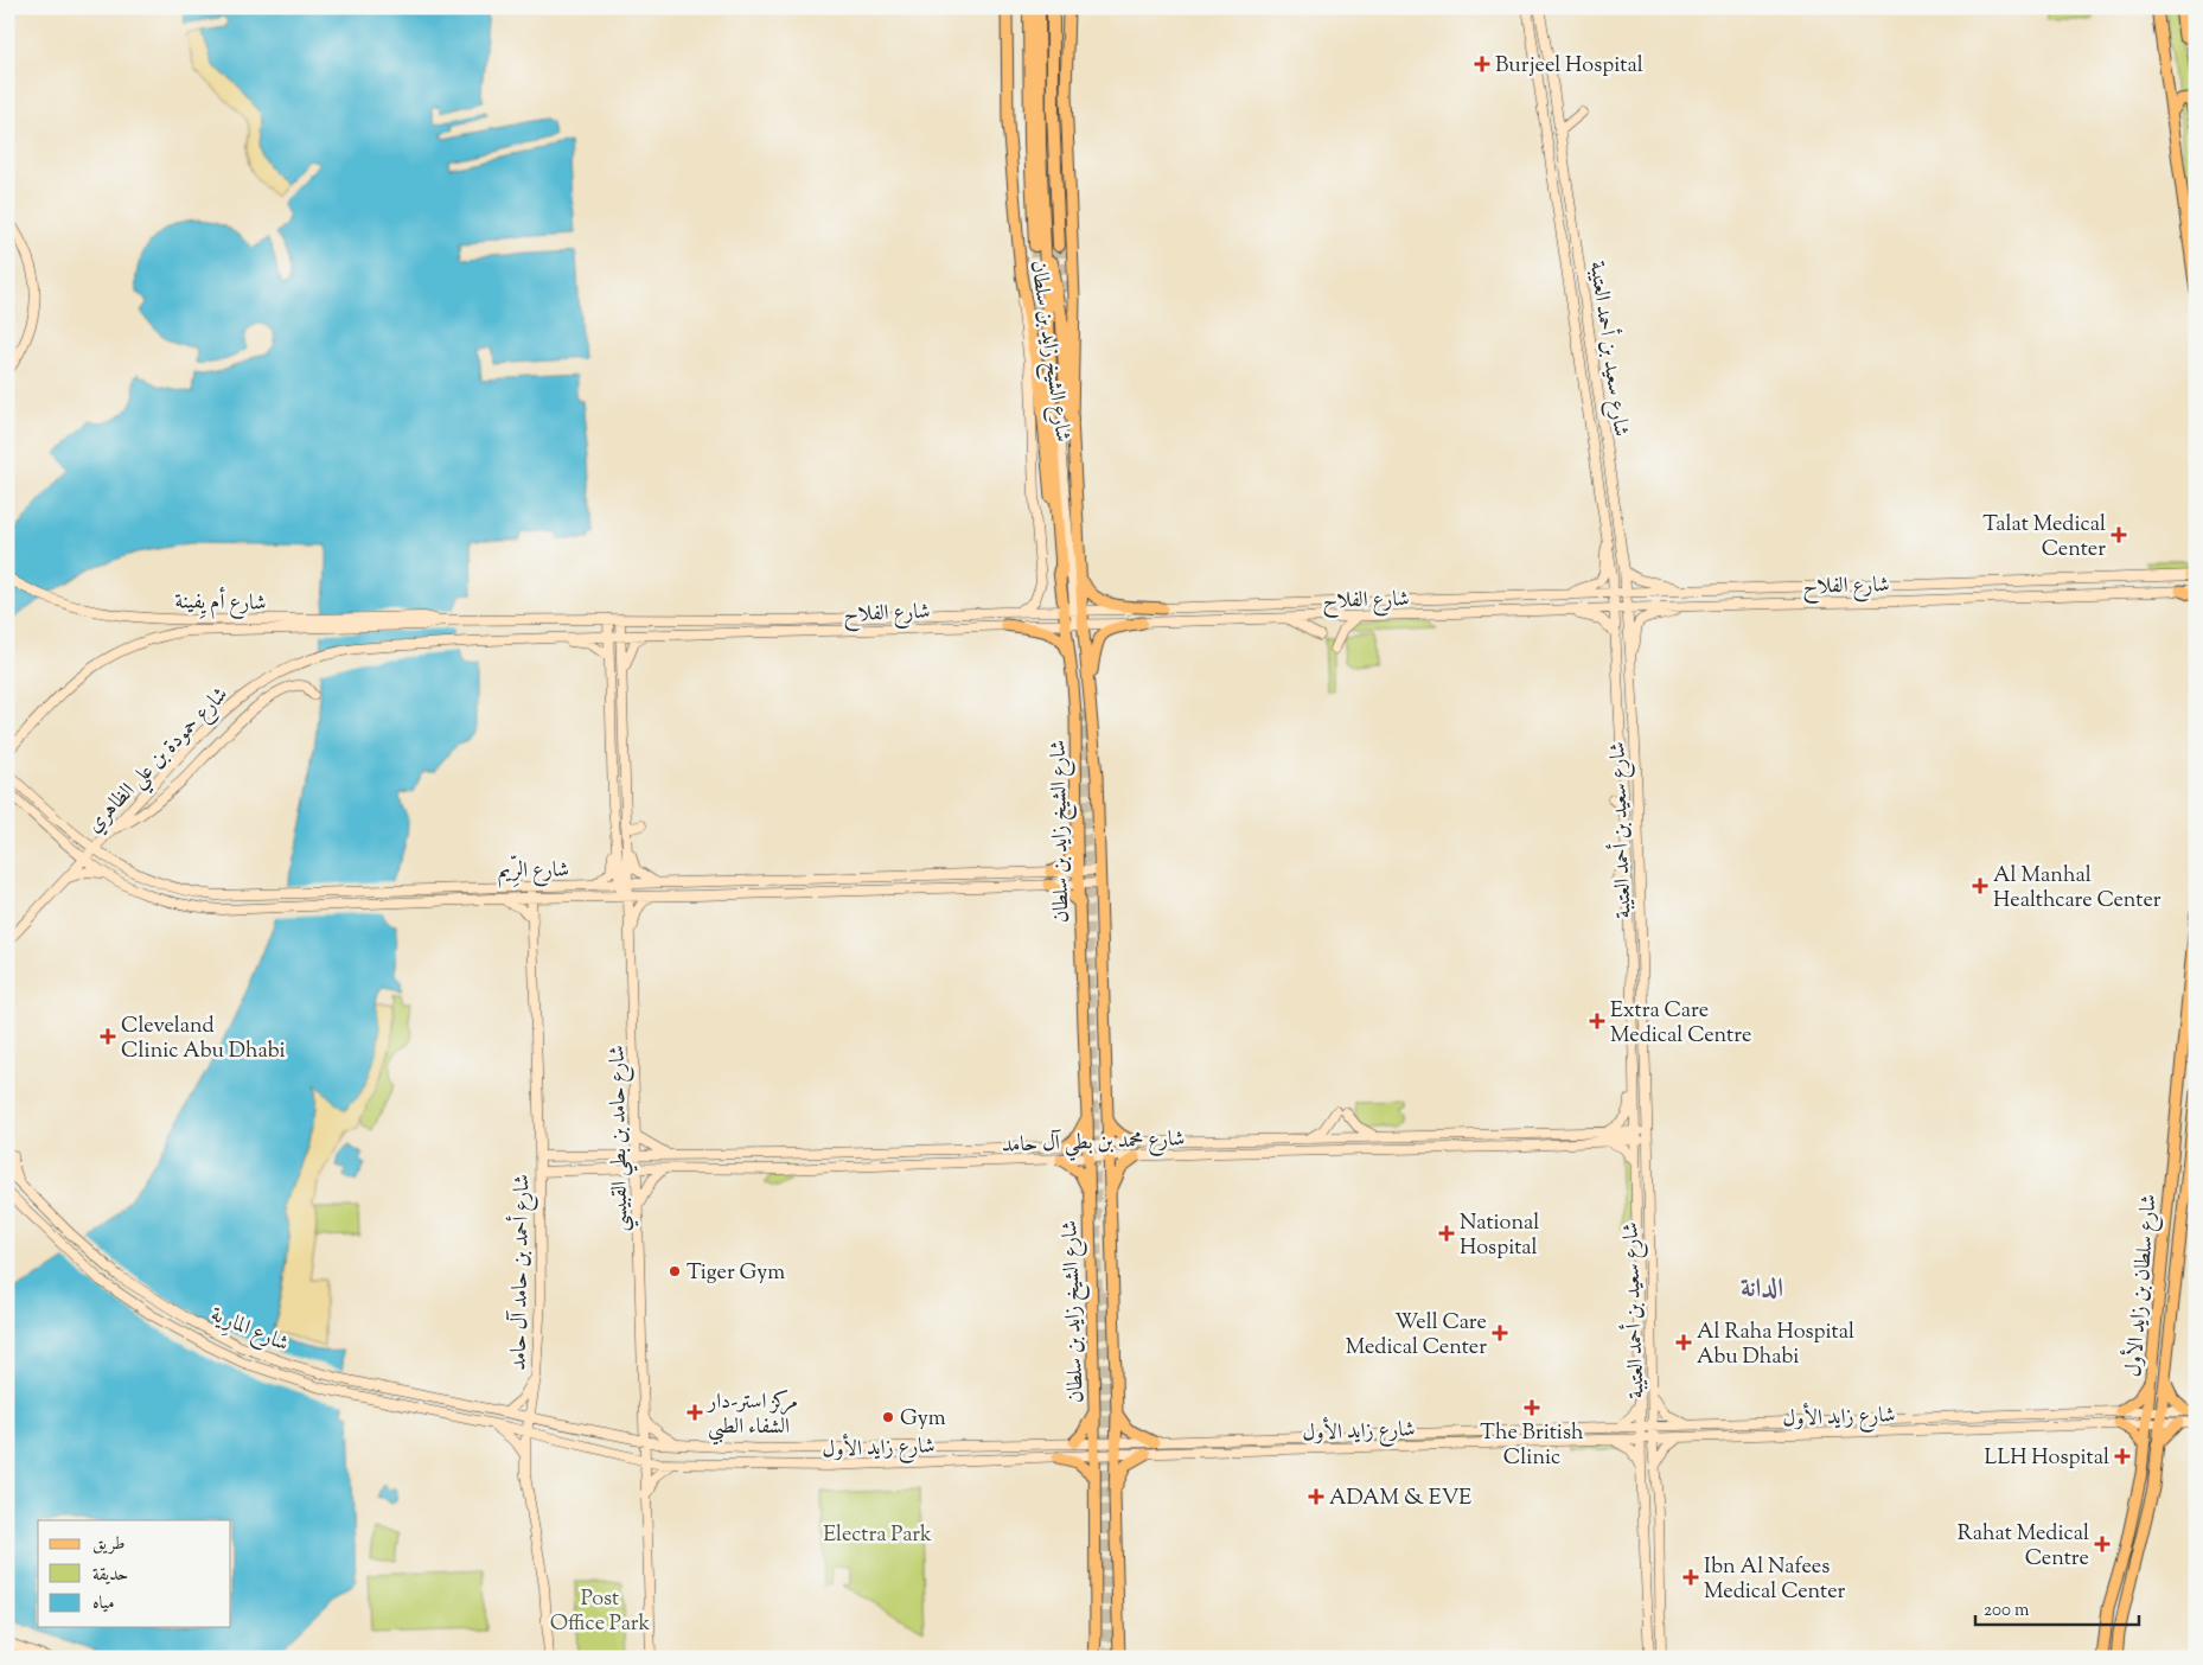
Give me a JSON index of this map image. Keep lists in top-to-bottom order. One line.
{"streets":{"highway":["شارع الشيخ زايد بن سلطان"],"main road":["شارع سعيد بن أحمد العتيبة","شارع الفلاح","شارع أم يِفينة","شارع حمودة بن علي الظاهري","شارع الرِّيم","شارع حامد بن بطي القبيسي","شارع محمد بن بطي آل حامد","شارع أحمد بن حامد آل حامد","شارع سلطان بن زايد الأول","شارع المارِية","شارع زايد الأول"]},"crossings":[["شارع سعيد بن أحمد العتيبة","شارع الفلاح"],["شارع سعيد بن أحمد العتيبة","شارع محمد بن بطي آل حامد"],["شارع سعيد بن أحمد العتيبة","شارع زايد الأول"],["شارع الشيخ زايد بن سلطان","شارع الفلاح"],["شارع الشيخ زايد بن سلطان","شارع الرِّيم"],["شارع الشيخ زايد بن سلطان","شارع محمد بن بطي آل حامد"],["شارع الشيخ زايد بن سلطان","شارع زايد الأول"],["شارع الفلاح","شارع أم يِفينة"],["شارع الفلاح","شارع حمودة بن علي الظاهري"],["شارع الفلاح","شارع حامد بن بطي القبيسي"],["شارع حمودة بن علي الظاهري","شارع الرِّيم"],["شارع الرِّيم","شارع حامد بن بطي القبيسي"],["شارع الرِّيم","شارع أحمد بن حامد آل حامد"],["شارع حامد بن بطي القبيسي","شارع محمد بن بطي آل حامد"],["شارع حامد بن بطي القبيسي","شارع زايد الأول"],["شارع محمد بن بطي آل حامد","شارع أحمد بن حامد آل حامد"],["شارع أحمد بن حامد آل حامد","شارع المارِية"],["شارع أحمد بن حامد آل حامد","شارع زايد الأول"],["شارع سلطان بن زايد الأول","شارع زايد الأول"],["شارع المارِية","شارع زايد الأول"]],"districts":["الدانة"],"parks":["Electra Park","Post Office Park"],"places":{"health":["Burjeel Hospital","Talat Medical Center","Al Manhal Healthcare Center","Extra Care Medical Centre","Cleveland Clinic Abu Dhabi","National Hospital","Well Care Medical Center","Al Raha Hospital Abu Dhabi","The British Clinic","مركز استر-دار الشفاء الطبي","LLH Hospital","ADAM & EVE","Rahat Medical Centre","Ibn Al Nafees Medical Center"],"other":["Tiger Gym","Gym"]},"legend":["طريق","حديقة","مياه"],"scale_bar":"200 m"}
